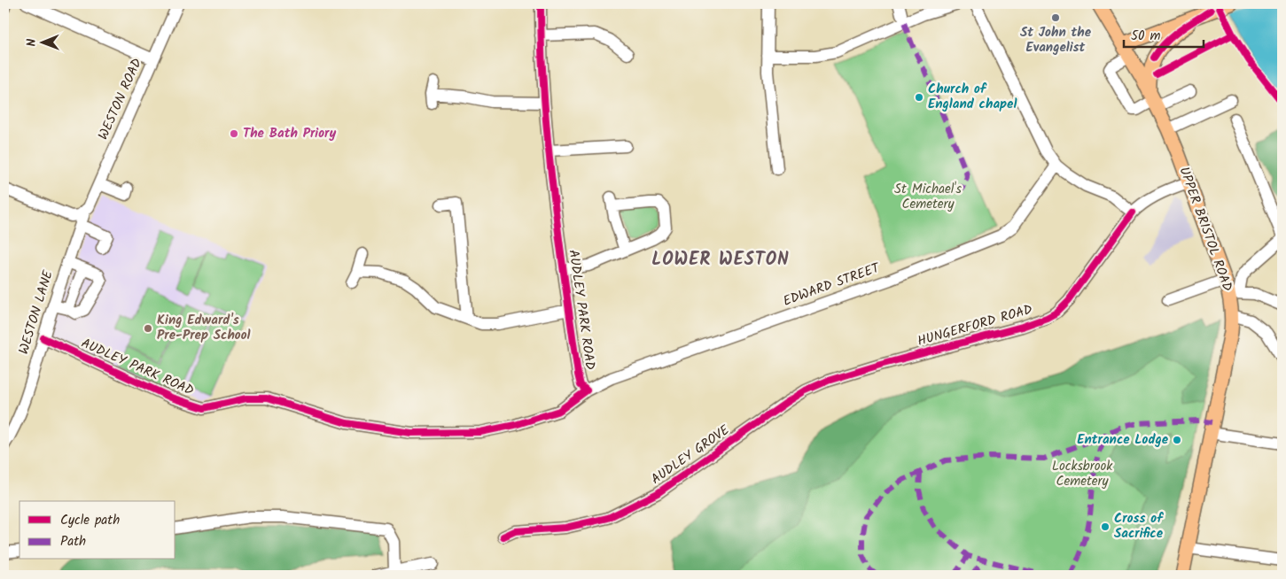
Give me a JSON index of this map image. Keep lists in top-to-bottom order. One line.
{"streets":{"main road":["UPPER BRISTOL ROAD"],"street":["WESTON ROAD","EDWARD STREET","AUDLEY PARK ROAD","WESTON LANE","HUNGERFORD ROAD","AUDLEY GROVE"]},"crossings":[["WESTON ROAD","WESTON LANE"],["UPPER BRISTOL ROAD","HUNGERFORD ROAD"],["EDWARD STREET","AUDLEY PARK ROAD"],["AUDLEY PARK ROAD","WESTON LANE"],["HUNGERFORD ROAD","AUDLEY GROVE"]],"districts":["LOWER WESTON"],"parks":["St Michael's Cemetery","Locksbrook Cemetery"],"places":["St John the Evangelist","Church of England chapel","The Bath Priory","King Edward's Pre-Prep School","Entrance Lodge","Cross of Sacrifice"],"legend":["Cycle path","Path"],"scale_bar":"50 m","north":"left"}
